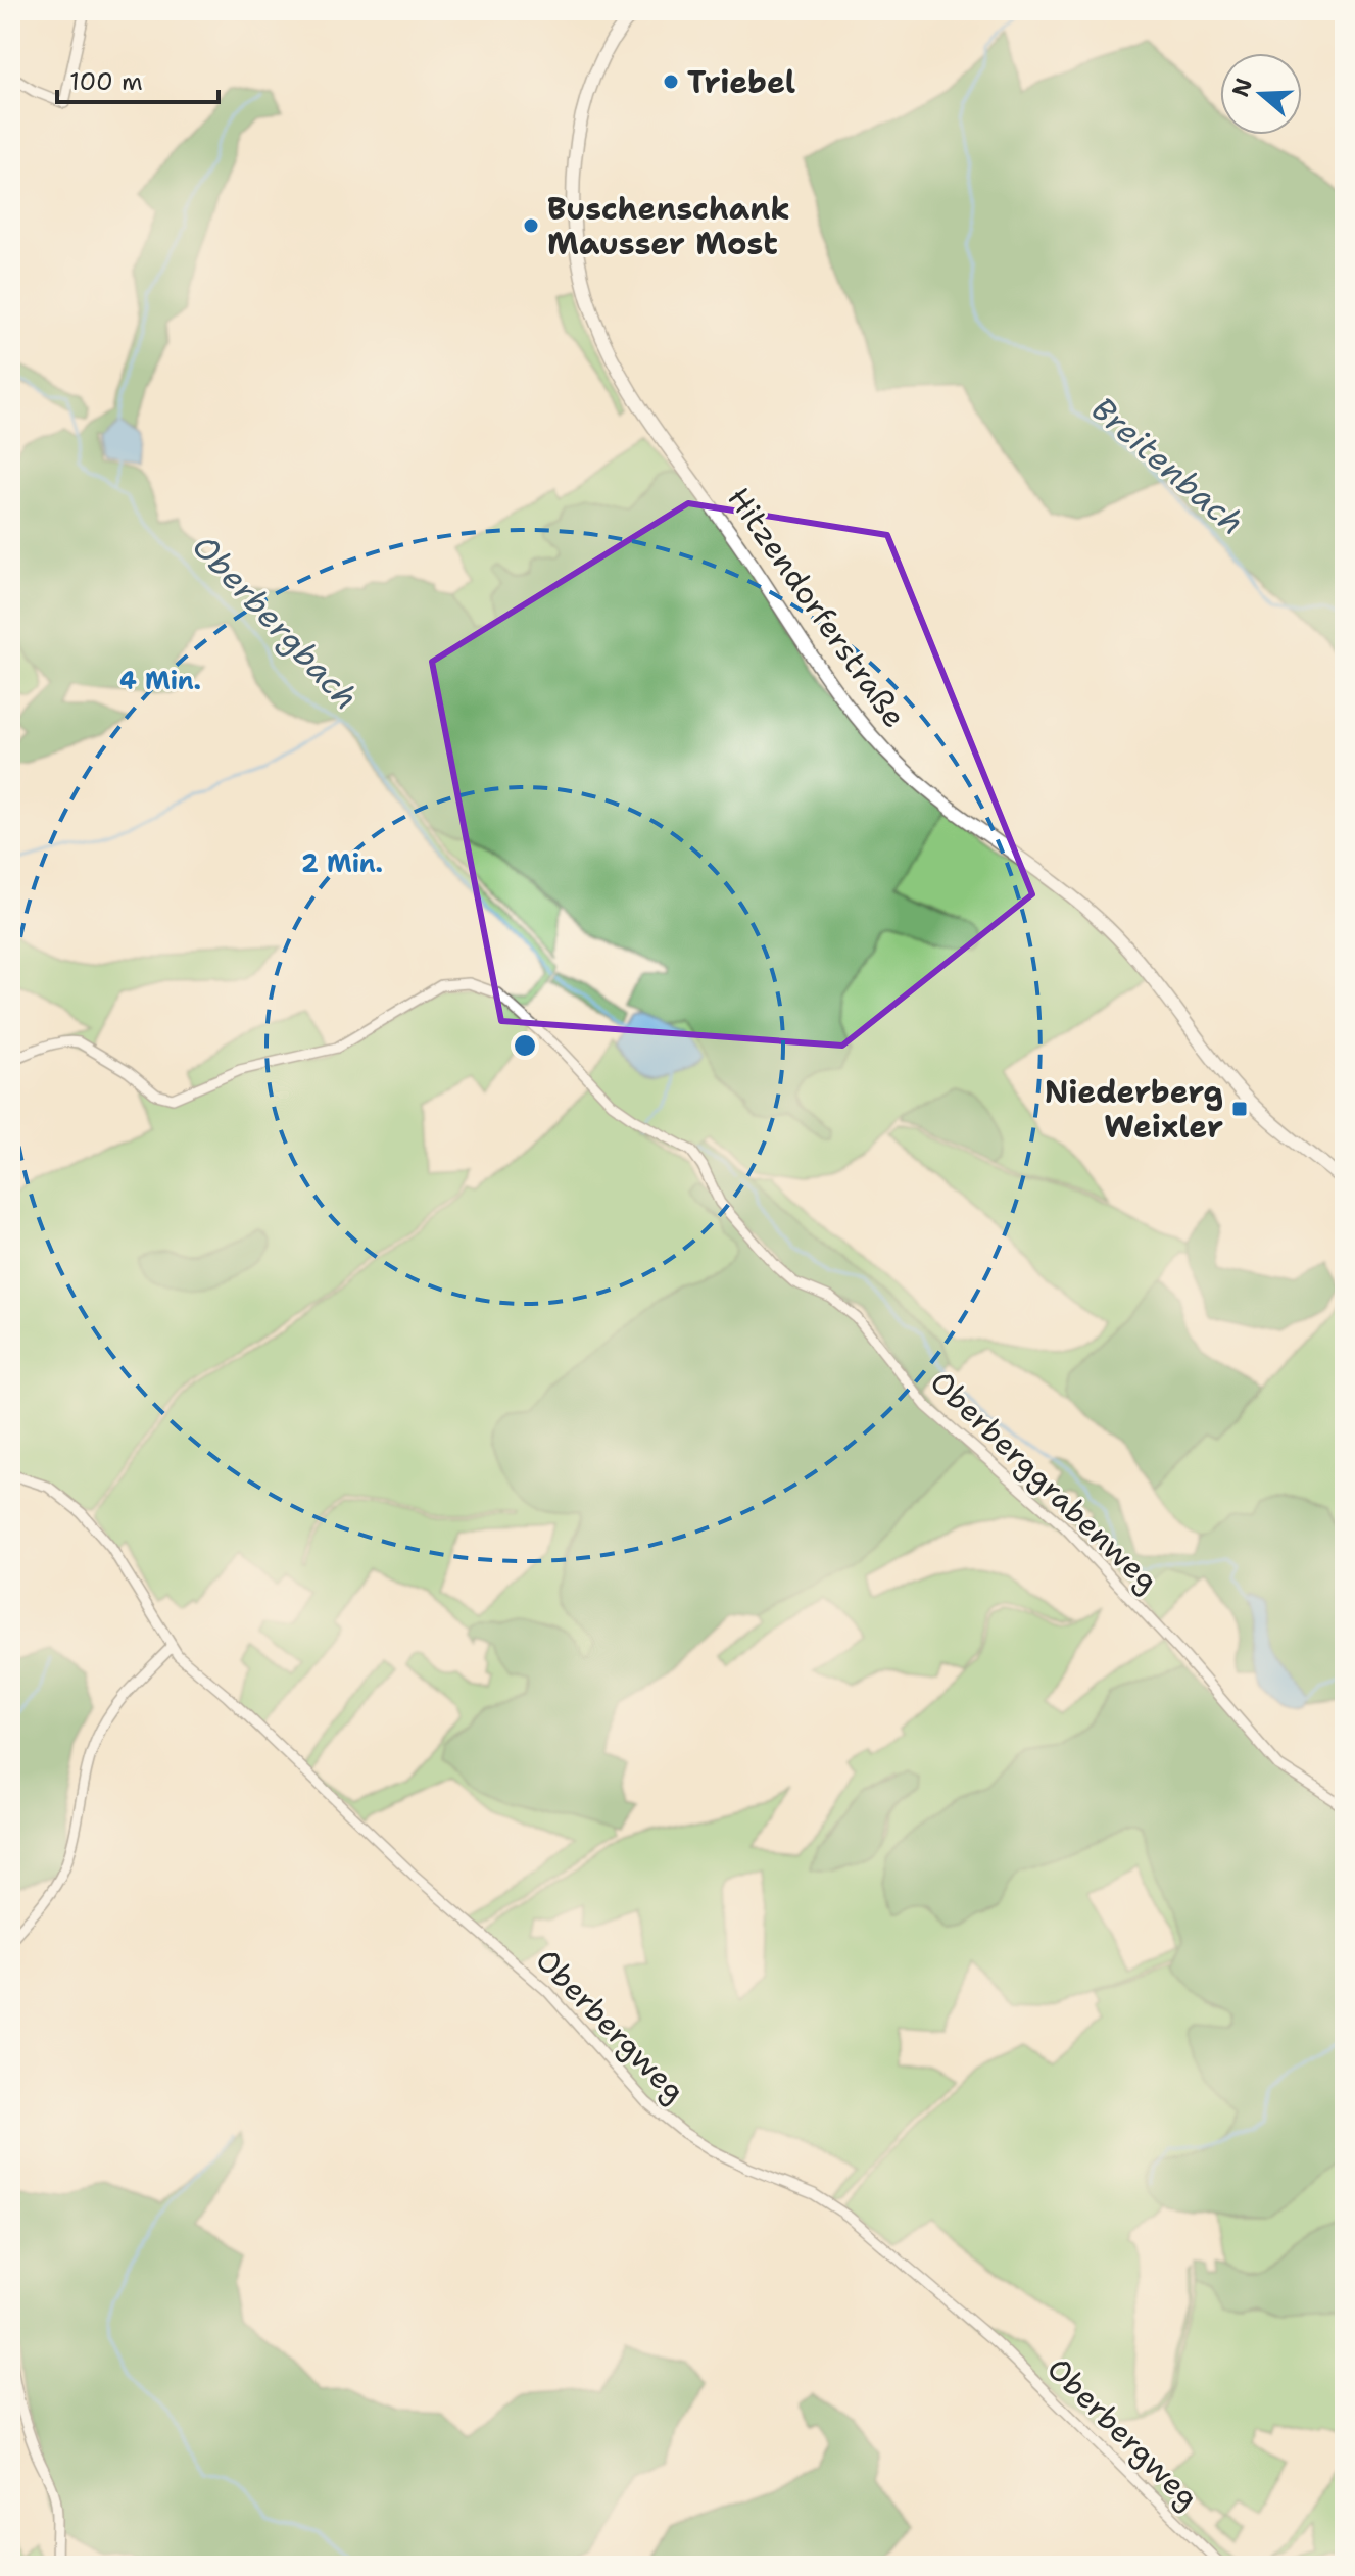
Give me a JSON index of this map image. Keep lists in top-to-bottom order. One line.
{"streets":{"main road":["Hitzendorferstraße"],"street":["Oberberggrabenweg","Oberbergweg"]},"water":["Breitenbach","Oberbergbach"],"places":{"other":["Triebel","Buschenschank Mausser Most"],"transit":["Niederberg Weixler"]},"scale_bar":"100 m","north":"left","rings":["4 Min.","2 Min."]}
